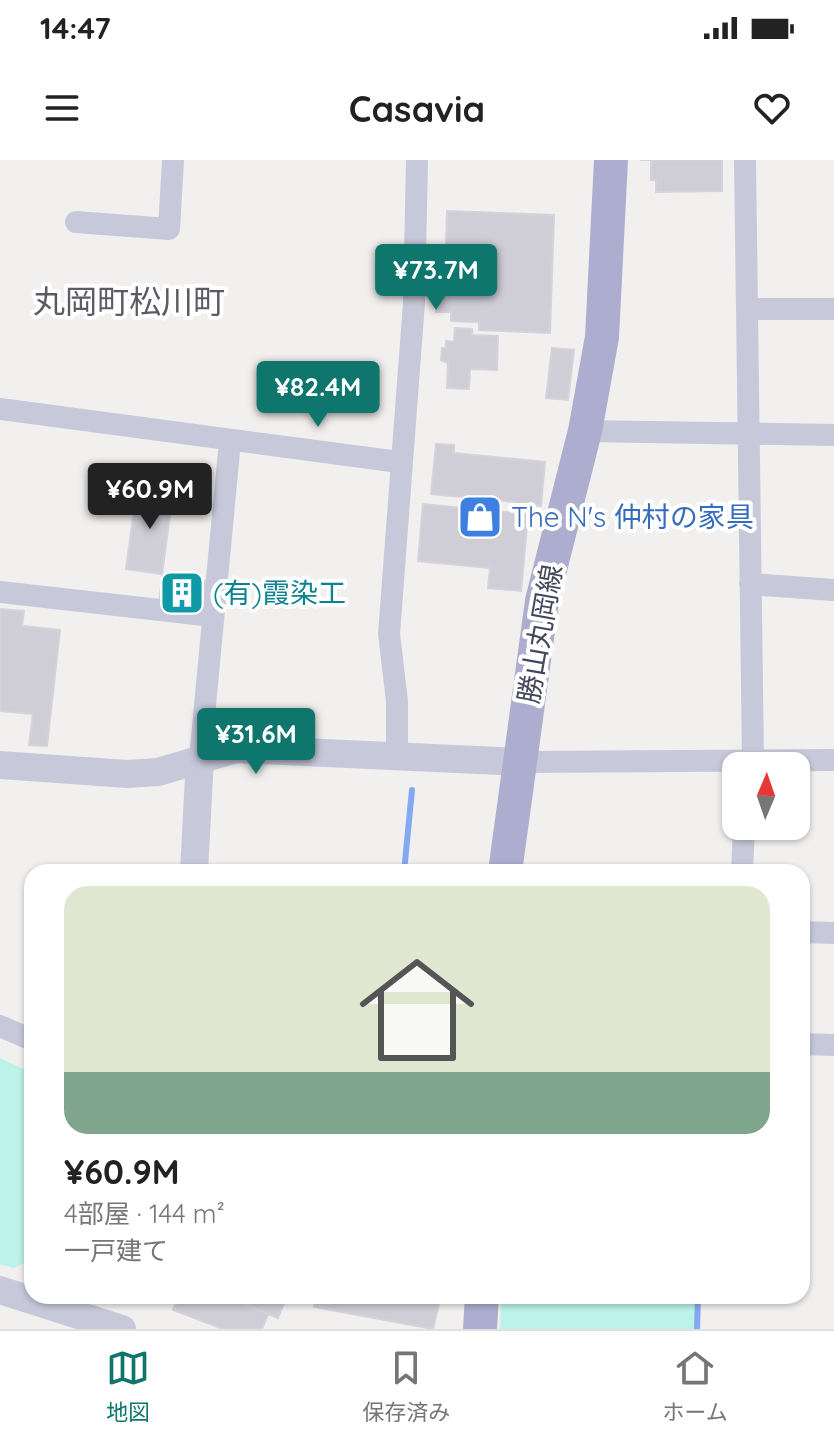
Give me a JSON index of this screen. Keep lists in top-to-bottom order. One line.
{"streets":{"main road":["勝山丸岡線"]},"districts":["丸岡町松川町"],"places":{"shop":["The N's 仲村の家具"],"building":["(有)霞染工"]},"north":"top","page":{"status":"14:47","header":"Casavia","price":["¥73.7M","¥82.4M","¥60.9M","¥31.6M"],"list":[{"name":"¥60.9M","note":"4部屋 · 144 m² · 一戸建て"}],"tabs":["地図","保存済み","ホーム"]}}
